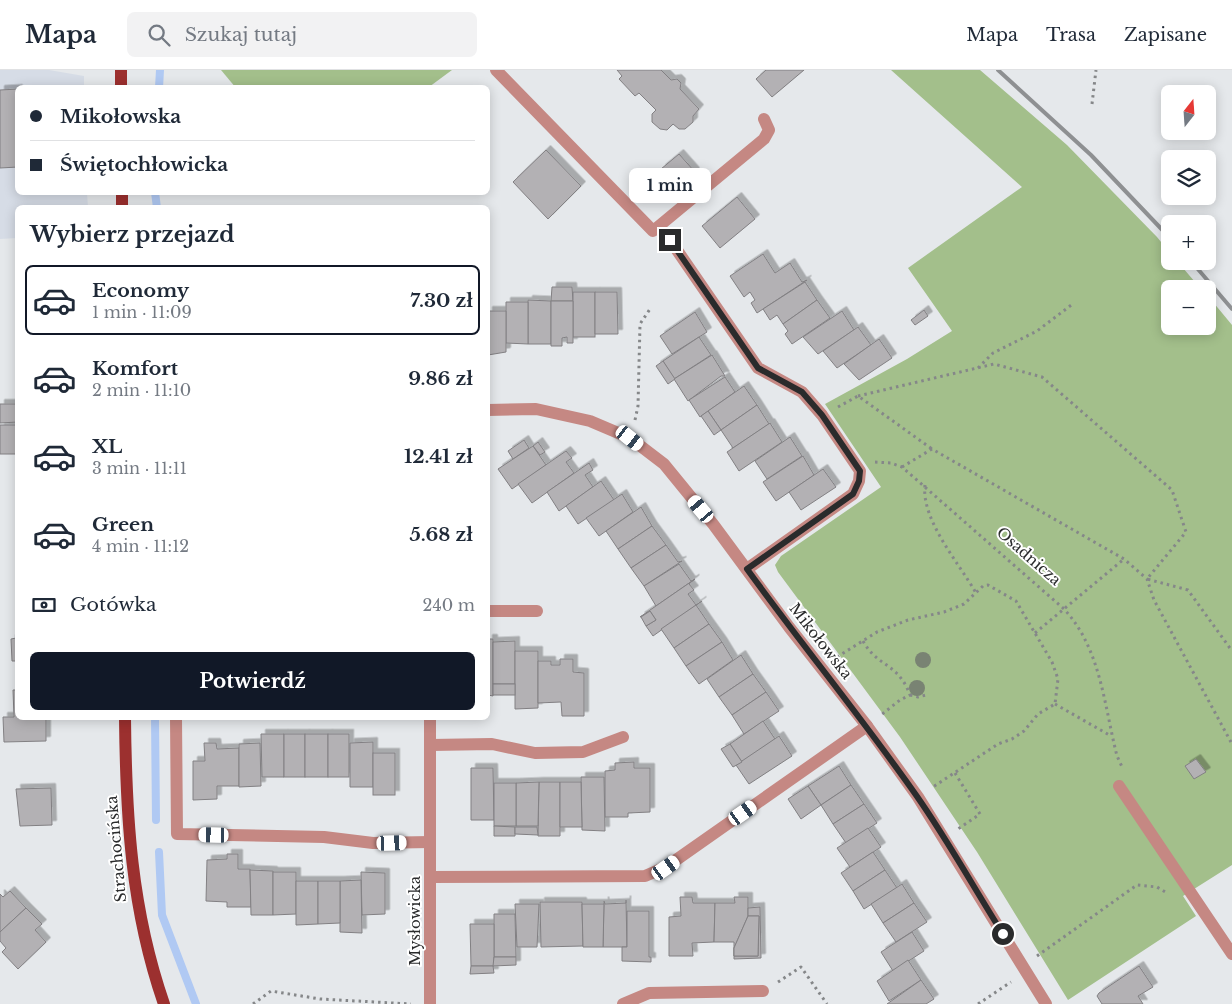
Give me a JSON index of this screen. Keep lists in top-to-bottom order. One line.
{"streets":{"main road":["Strachocińska"],"street":["Mikołowska","Mysłowicka"],"path":["Osadnicza"]},"north":"top","page":{"header":"Mapa","search":"Szukaj tutaj","nav":["Mapa","Trasa","Zapisane"],"map_buttons":["+","−"],"banner":["Mikołowska","Świętochłowicka"],"bubble":"1 min","heading":"Wybierz przejazd","list":[{"name":"Economy","note":"1 min · 11:09","value":"7.30 zł"},{"name":"Komfort","note":"2 min · 11:10","value":"9.86 zł"},{"name":"XL","note":"3 min · 11:11","value":"12.41 zł"},{"name":"Green","note":"4 min · 11:12","value":"5.68 zł"}],"pay":["Gotówka","240 m"],"buttons":"Potwierdź"}}
